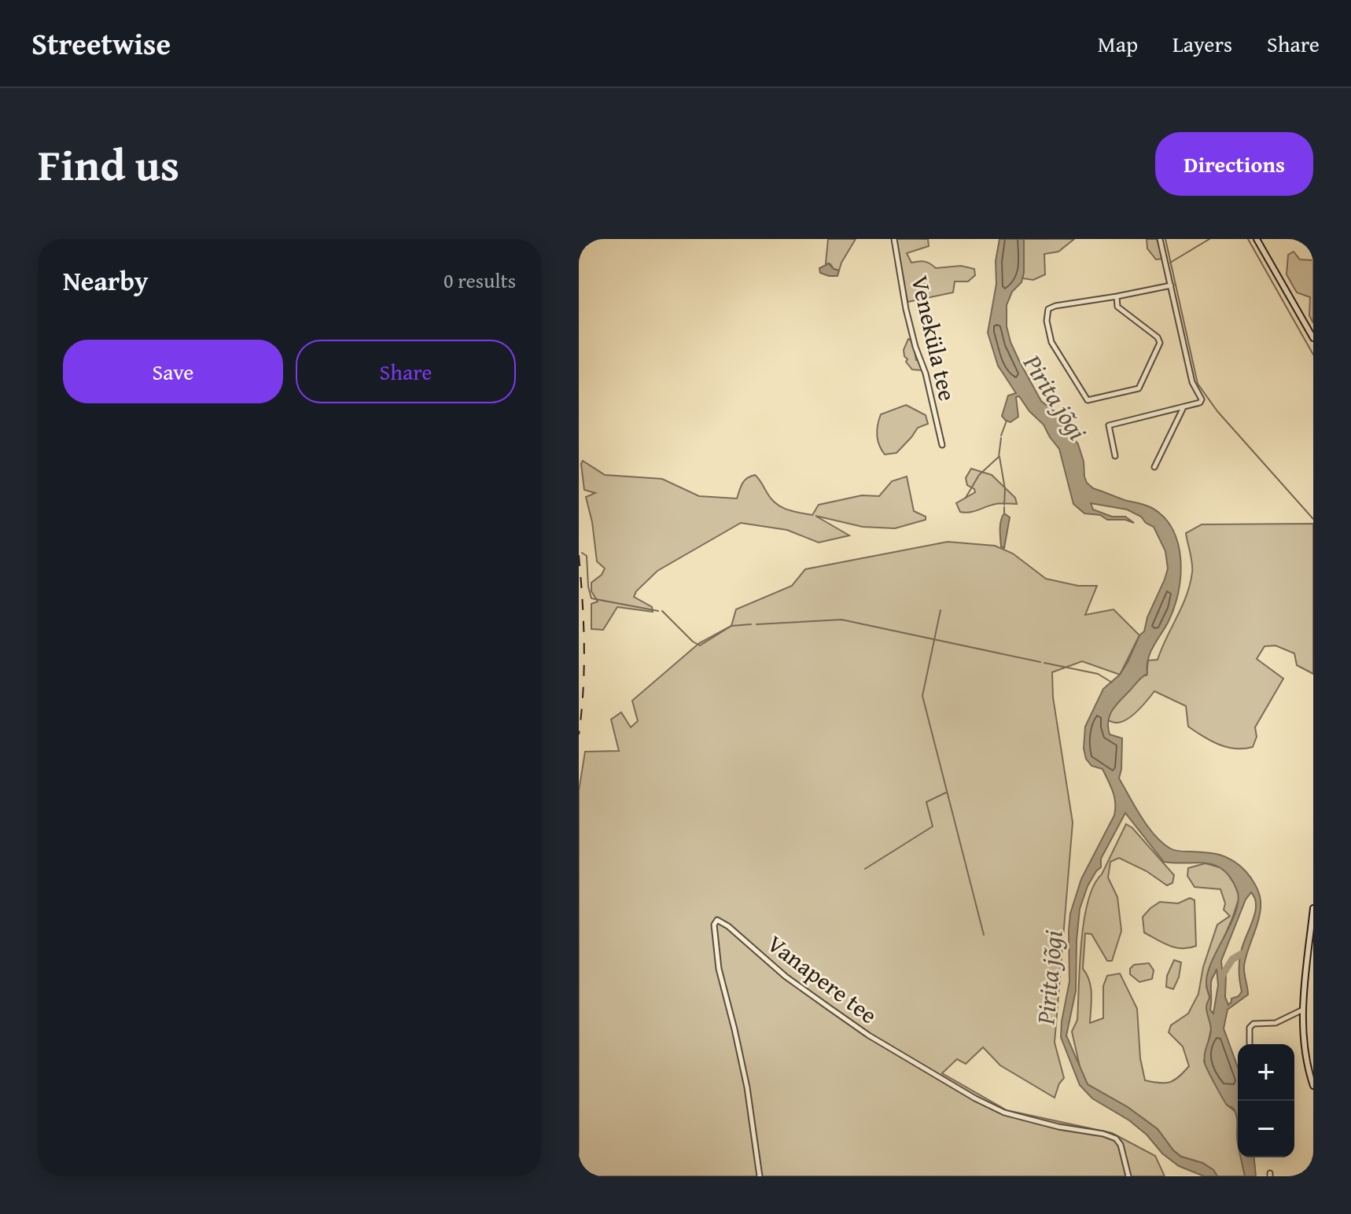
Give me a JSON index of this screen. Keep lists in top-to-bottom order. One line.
{"streets":{"street":["Veneküla tee","Vanapere tee"]},"water":["Pirita jõgi"],"page":{"header":"Streetwise","nav":["Map","Layers","Share"],"title":"Find us","buttons":["Directions",["Save","Share"]],"heading":["Nearby","0 results"],"map_buttons":["+","−"]}}
